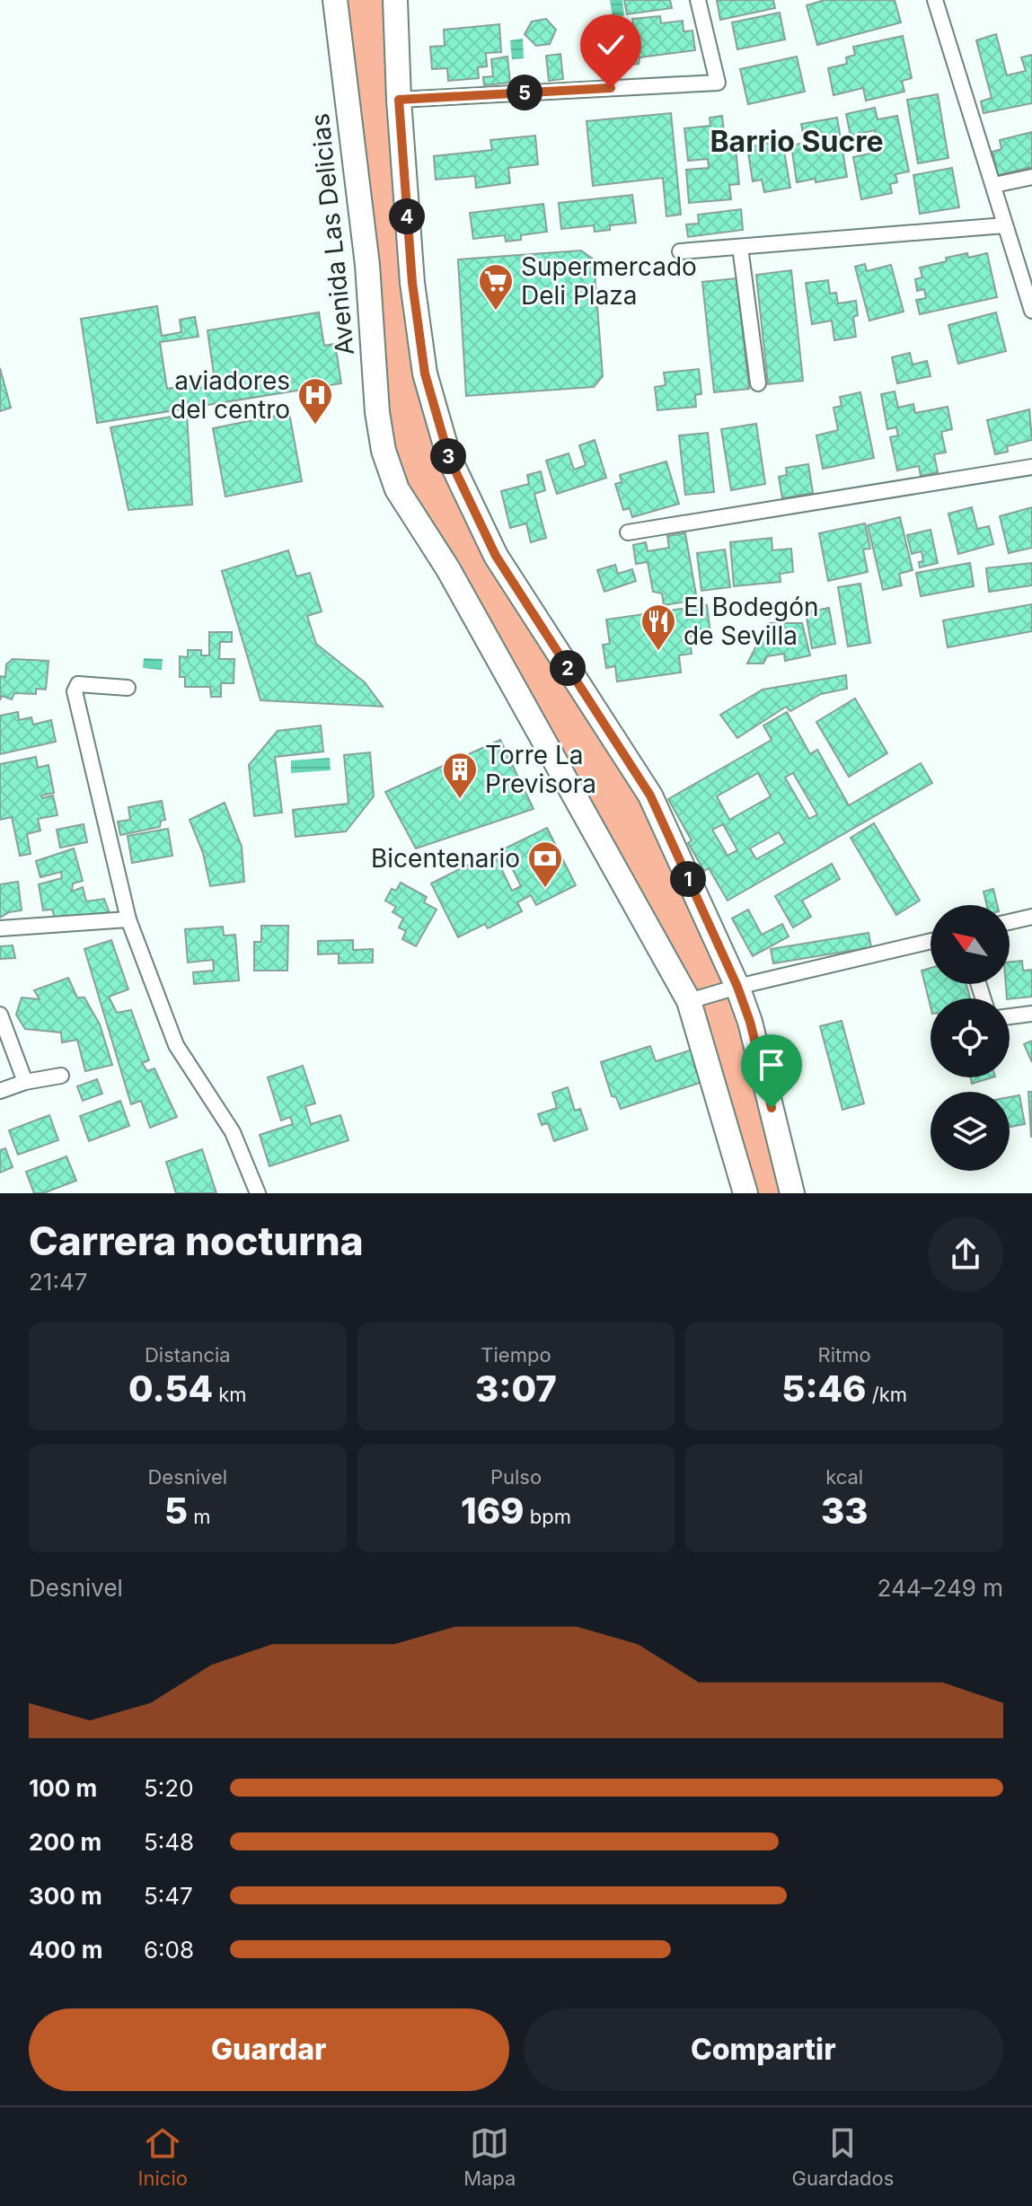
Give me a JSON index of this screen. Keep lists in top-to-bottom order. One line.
{"streets":{"main road":["Avenida Las Delicias"]},"districts":["Barrio Sucre"],"places":{"supermarket":["Supermercado Deli Plaza"],"hospital":["aviadores del centro"],"restaurant":["El Bodegón de Sevilla"],"building":["Torre La Previsora"],"bank":["Bicentenario"]},"north":"top left","page":{"pins":["5","4","3","2","1"],"heading":["Carrera nocturna","21:47"],"stats":[["Distancia","0.54 km"],["Tiempo","3:07"],["Ritmo","5:46 /km"],["Desnivel","5 m"],["Pulso","169 bpm"],["kcal","33"]],"chart":["Desnivel","244–249 m"],"list":[{"name":"100 m","note":"5:20"},{"name":"200 m","note":"5:48"},{"name":"300 m","note":"5:47"},{"name":"400 m","note":"6:08"}],"buttons":["Guardar","Compartir"],"tabs":["Inicio","Mapa","Guardados"]}}
